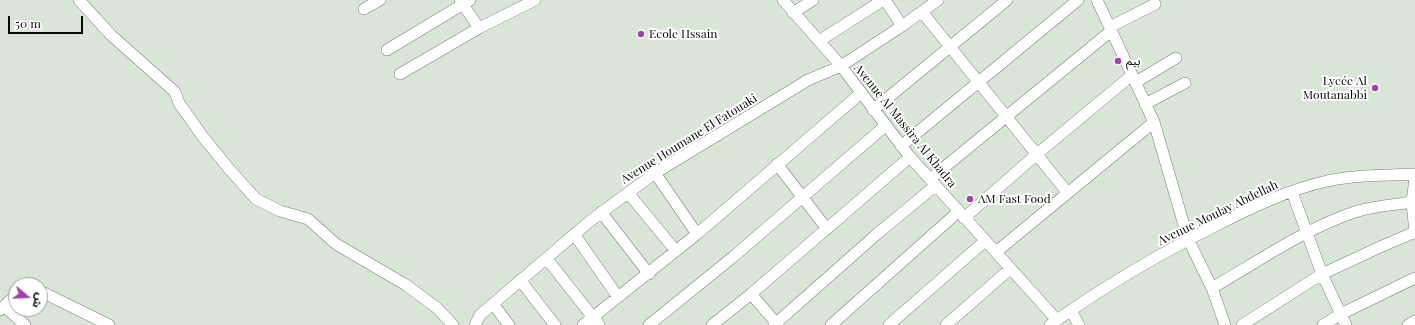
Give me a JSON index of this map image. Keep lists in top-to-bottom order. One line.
{"streets":{"street":["Avenue Al Massira Al Khadra","Avenue Houmane El Fatouaki","Avenue Moulay Abdellah"]},"crossings":[["Avenue Al Massira Al Khadra","Avenue Houmane El Fatouaki"],["Avenue Al Massira Al Khadra","Avenue Moulay Abdellah"]],"places":["Ecole Hssain","بيم","Lycée Al Moutanabbi","AM Fast Food"],"scale_bar":"50 m","north":"right"}
